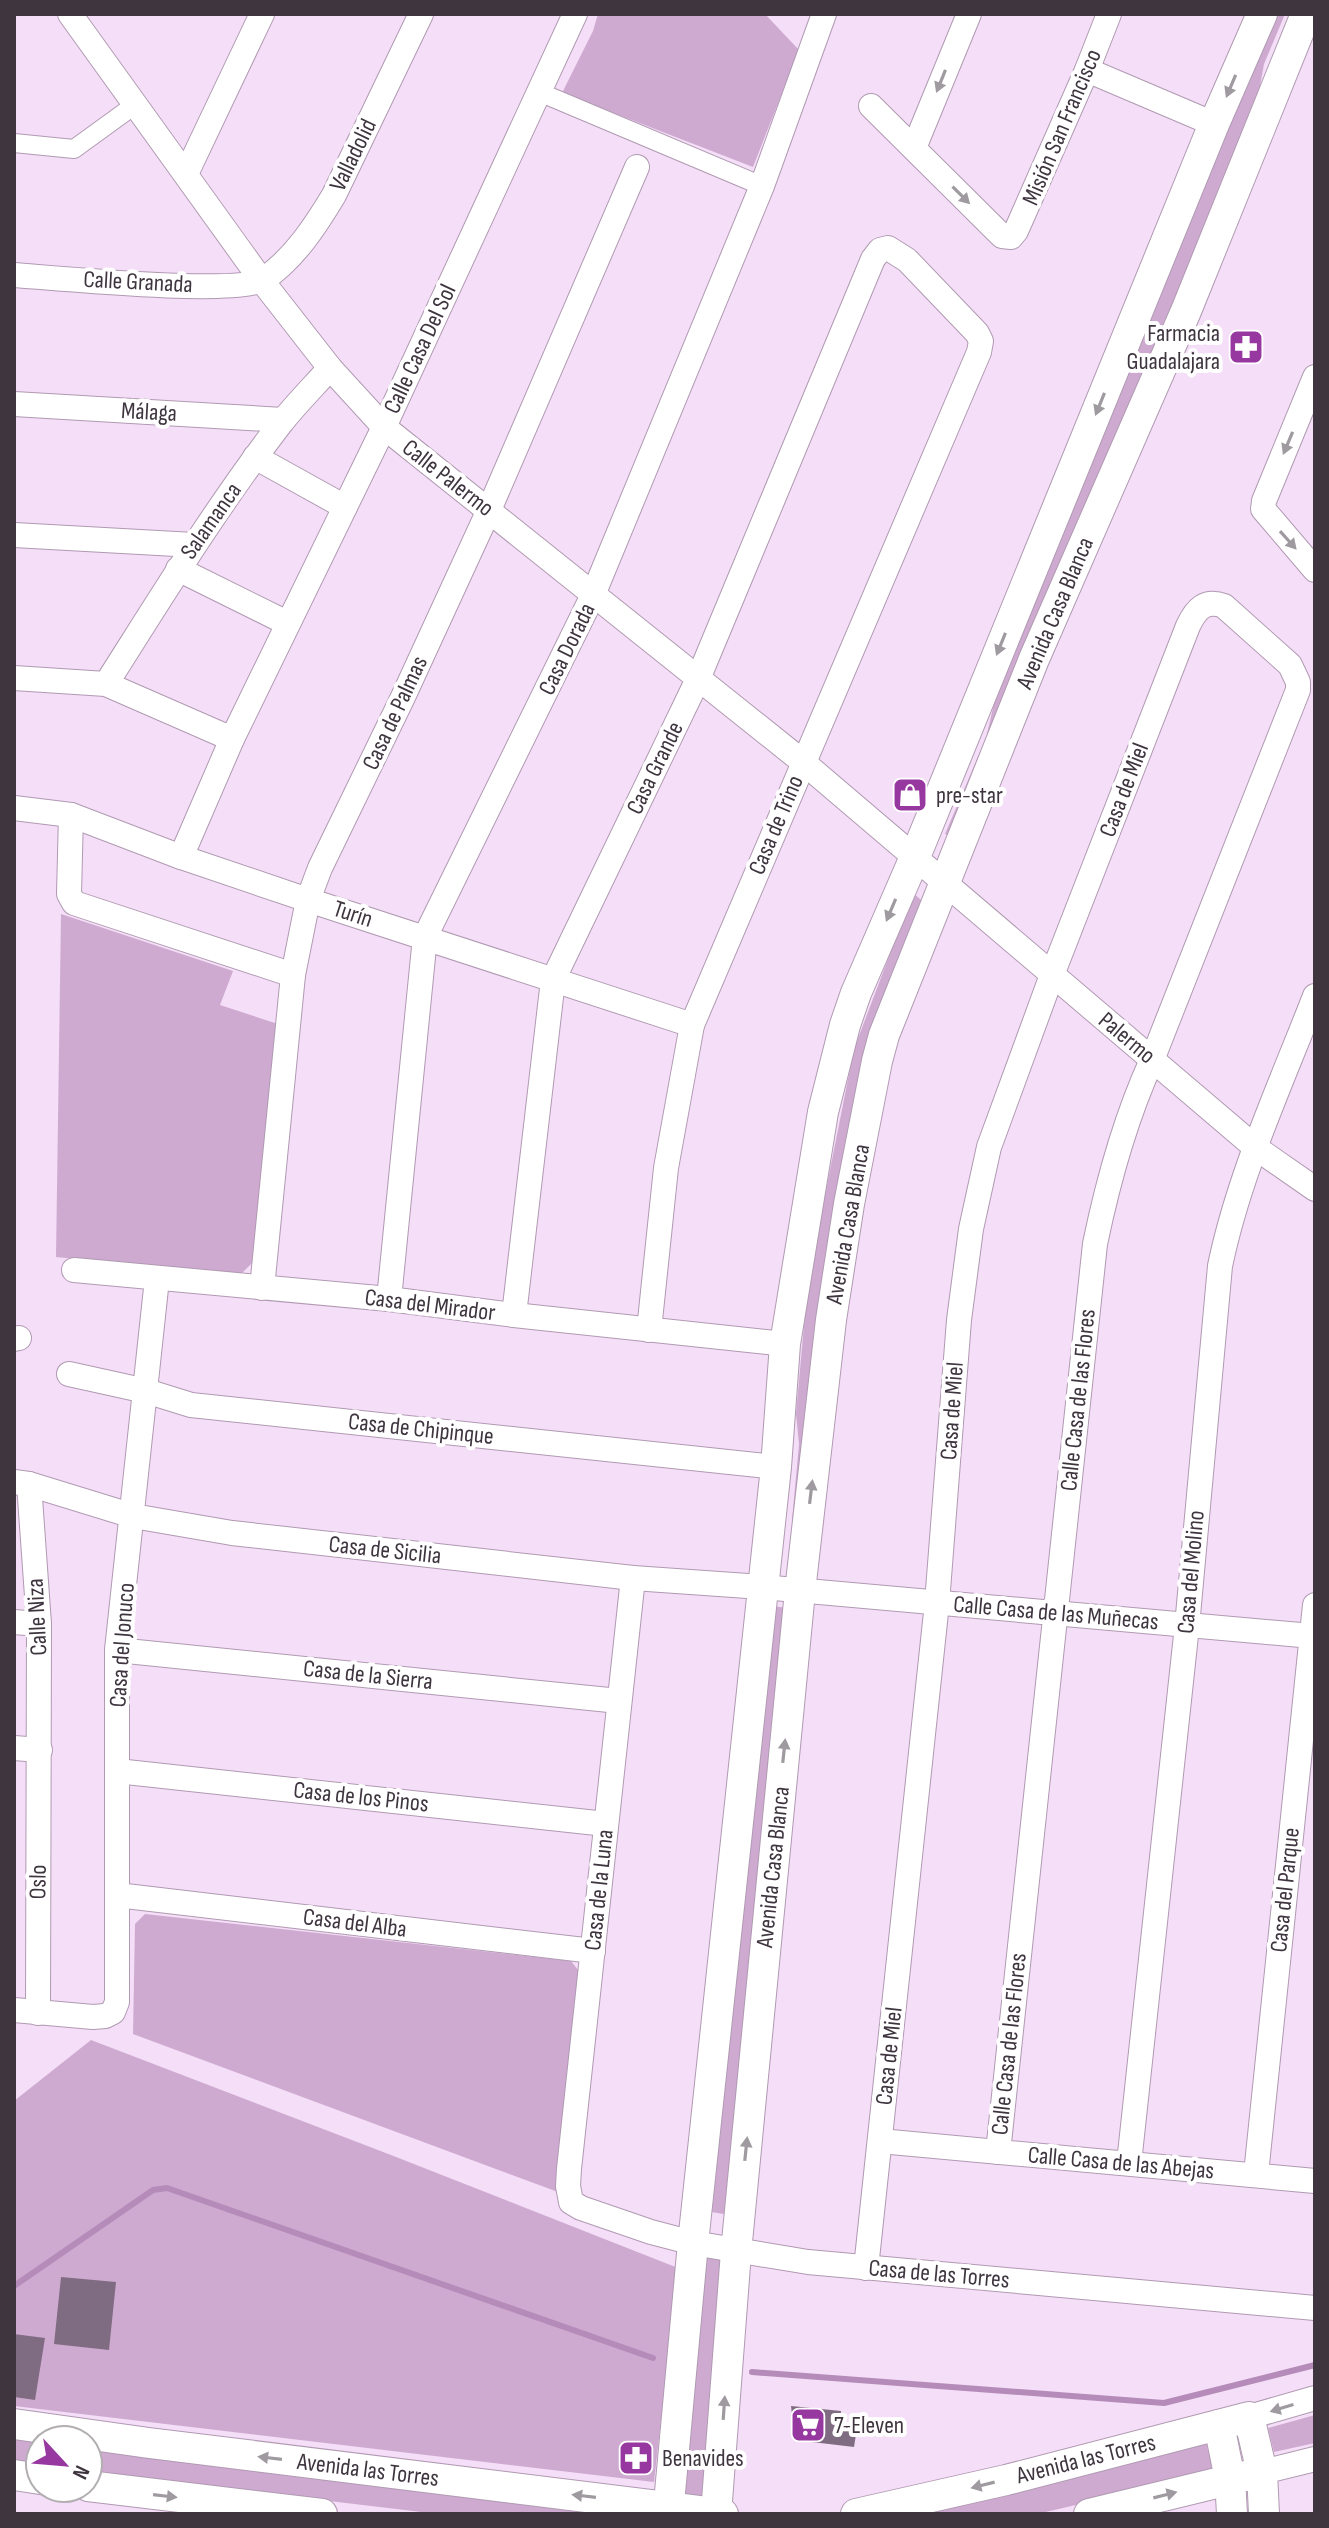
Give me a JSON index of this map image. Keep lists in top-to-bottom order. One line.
{"streets":{"street":["Misión San Francisco","Valladolid","Calle Granada","Calle Casa Del Sol","Málaga","Calle Palermo","Salamanca","Avenida Casa Blanca","Casa Dorada","Casa de Palmas","Casa Grande","Casa de Miel","Casa de Trino","Turín","Palermo","Casa del Mirador","Calle Casa de las Flores","Casa de Chipinque","Casa de Sicilia","Casa del Molino","Calle Casa de las Muñecas","Calle Niza","Casa del Jonuco","Casa de la Sierra","Casa de los Pinos","Oslo","Casa de la Luna","Casa del Parque","Casa del Alba","Calle Casa de las Abejas","Casa de las Torres","Avenida las Torres"]},"crossings":[["Valladolid","Calle Granada"],["Valladolid","Calle Palermo"],["Calle Granada","Calle Palermo"],["Calle Casa Del Sol","Calle Palermo"],["Calle Casa Del Sol","Turín"],["Málaga","Salamanca"],["Calle Palermo","Salamanca"],["Calle Palermo","Avenida Casa Blanca"],["Calle Palermo","Casa Dorada"],["Calle Palermo","Casa de Palmas"],["Calle Palermo","Casa Grande"],["Calle Palermo","Casa de Trino"],["Calle Palermo","Palermo"],["Avenida Casa Blanca","Palermo"],["Avenida Casa Blanca","Casa del Mirador"],["Avenida Casa Blanca","Casa de Chipinque"],["Avenida Casa Blanca","Casa de Sicilia"],["Avenida Casa Blanca","Calle Casa de las Muñecas"],["Avenida Casa Blanca","Casa de las Torres"],["Avenida Casa Blanca","Avenida las Torres"],["Casa Dorada","Turín"],["Casa Dorada","Casa del Mirador"],["Casa de Palmas","Turín"],["Casa de Palmas","Casa del Mirador"],["Casa Grande","Casa de Trino"],["Casa Grande","Turín"],["Casa Grande","Casa del Mirador"],["Casa de Miel","Palermo"],["Casa de Miel","Calle Casa de las Flores"],["Casa de Miel","Calle Casa de las Muñecas"],["Casa de Miel","Calle Casa de las Abejas"],["Casa de Miel","Casa de las Torres"],["Casa de Trino","Turín"],["Casa de Trino","Casa del Mirador"],["Palermo","Calle Casa de las Flores"],["Palermo","Casa del Molino"],["Casa del Mirador","Casa del Jonuco"],["Calle Casa de las Flores","Calle Casa de las Muñecas"],["Calle Casa de las Flores","Calle Casa de las Abejas"],["Casa de Chipinque","Casa del Jonuco"],["Casa de Sicilia","Calle Casa de las Muñecas"],["Casa de Sicilia","Calle Niza"],["Casa de Sicilia","Casa del Jonuco"],["Casa de Sicilia","Casa de la Luna"],["Casa del Molino","Calle Casa de las Muñecas"],["Casa del Molino","Calle Casa de las Abejas"],["Calle Casa de las Muñecas","Casa del Parque"],["Calle Niza","Oslo"],["Casa del Jonuco","Casa de la Sierra"],["Casa del Jonuco","Casa de los Pinos"],["Casa del Jonuco","Oslo"],["Casa del Jonuco","Casa del Alba"],["Casa de la Sierra","Casa de la Luna"],["Casa de los Pinos","Casa de la Luna"],["Casa de la Luna","Casa del Alba"],["Casa de la Luna","Casa de las Torres"],["Casa del Parque","Calle Casa de las Abejas"]],"places":{"pharmacy":["Farmacia Guadalajara","Benavides"],"shop":["pre-star"],"supermarket":["7-Eleven"]},"north":"bottom right"}
